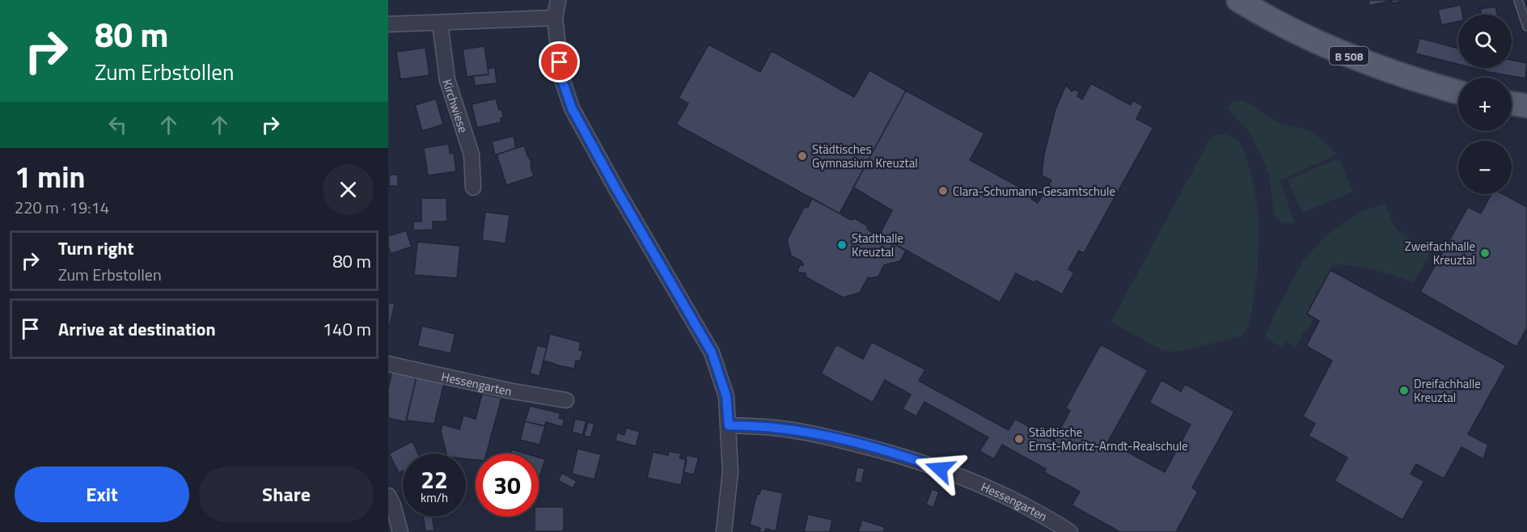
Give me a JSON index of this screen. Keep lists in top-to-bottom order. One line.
{"streets":{"main road":["B 508"],"street":["Kirchwiese","Hessengarten"]},"places":["Städtisches Gymnasium Kreuztal","Clara-Schumann-Gesamtschule","Stadthalle Kreuztal","Zweifachhalle Kreuztal","Dreifachhalle Kreuztal","Städtische Ernst-Moritz-Arndt-Realschule"],"page":{"turn":["80 m","Zum Erbstollen"],"map_buttons":["+","−"],"heading":["1 min","220 m · 19:14"],"list":[{"name":"Turn right","note":"Zum Erbstollen","value":"80 m"},{"name":"Arrive at destination","value":"140 m"}],"speed":"22 km/h","limit":"30","buttons":["Exit","Share"]}}
